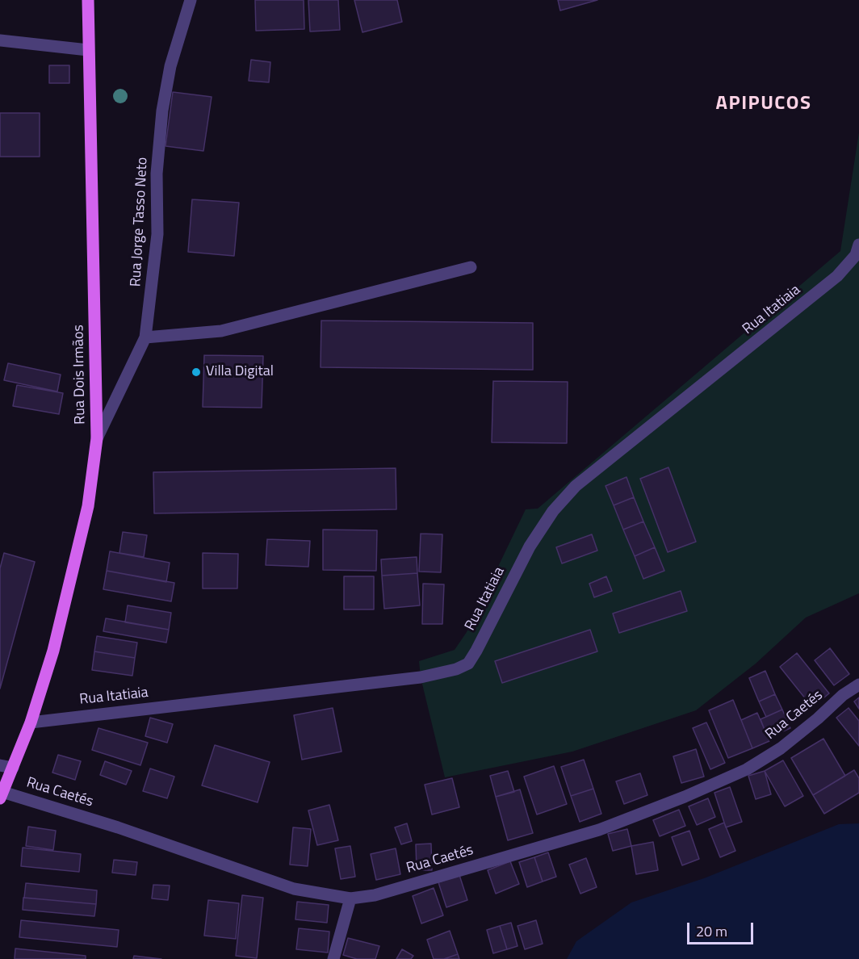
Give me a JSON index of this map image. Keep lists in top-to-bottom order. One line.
{"streets":{"main road":["Rua Dois Irmãos"],"street":["Rua Jorge Tasso Neto","Rua Itatiaia","Rua Caetés"]},"crossings":[["Rua Jorge Tasso Neto","Rua Dois Irmãos"],["Rua Itatiaia","Rua Dois Irmãos"],["Rua Dois Irmãos","Rua Caetés"]],"districts":["APIPUCOS"],"places":["Villa Digital"],"scale_bar":"20 m"}
